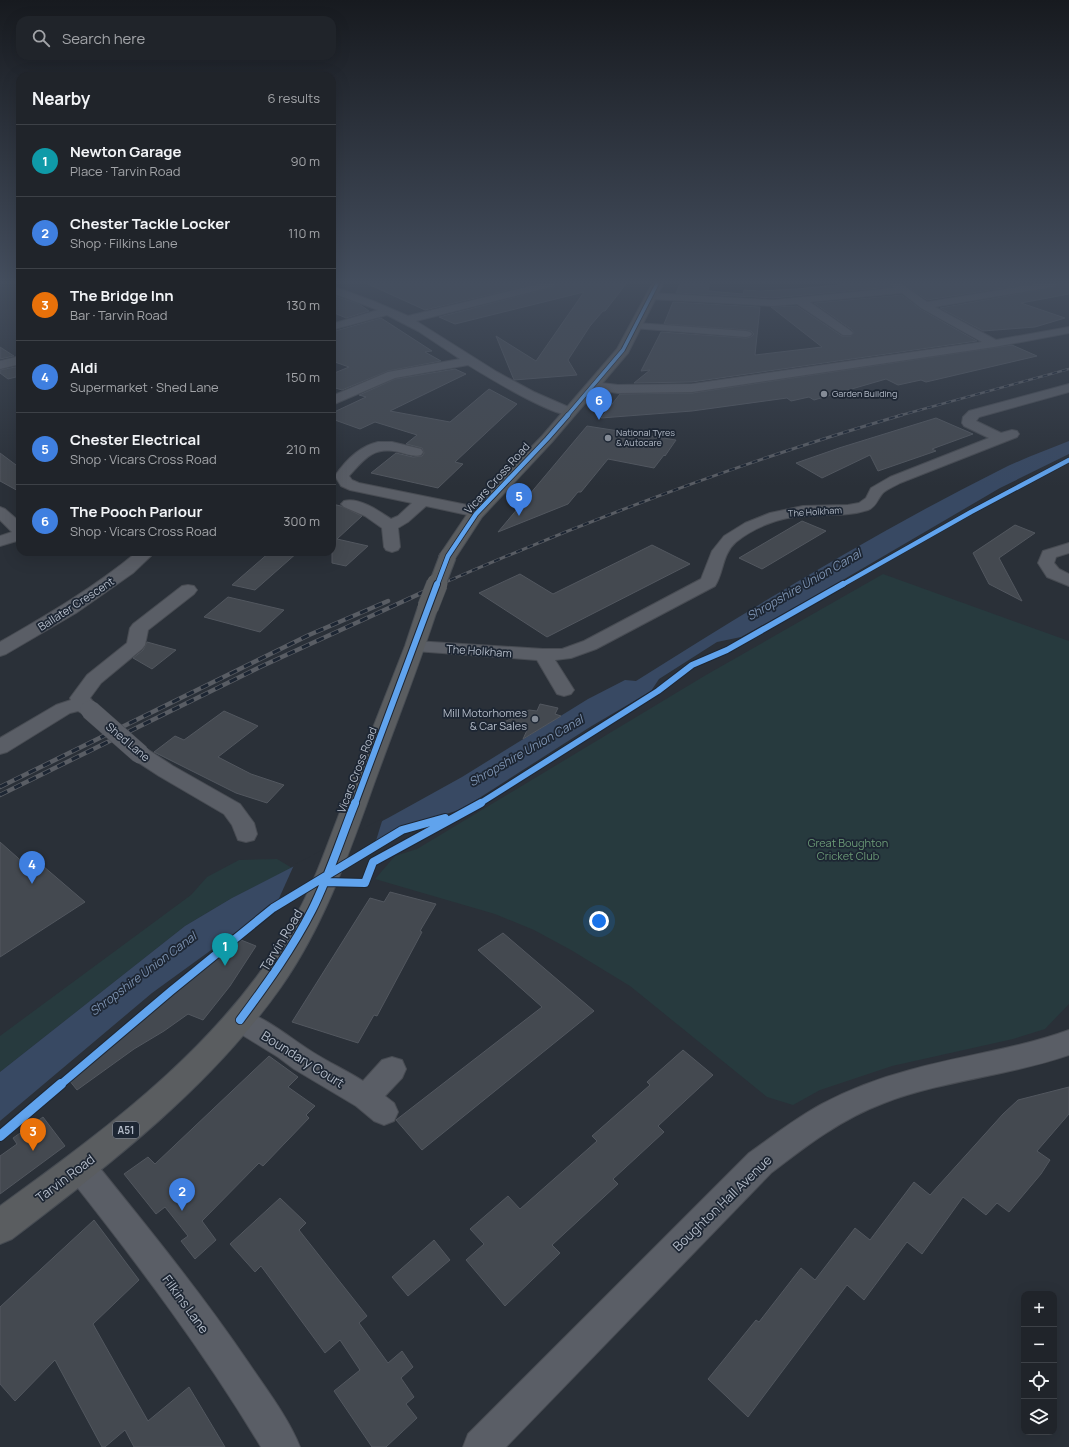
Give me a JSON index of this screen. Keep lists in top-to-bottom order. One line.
{"streets":{"highway":["Vicars Cross Road","Tarvin Road","A51"],"street":["The Holkham","Ballater Crescent","Shed Lane","Boundary Court","Boughton Hall Avenue","Filkins Lane"]},"crossings":[["Vicars Cross Road","The Holkham"],["Vicars Cross Road","Tarvin Road"],["Tarvin Road","Boundary Court"],["Tarvin Road","Filkins Lane"]],"water":["Shropshire Union Canal"],"parks":["Great Boughton Cricket Club"],"places":["Garden Building","National Tyres & Autocare","Mill Motorhomes & Car Sales"],"page":{"search":"Search here","heading":["Nearby","6 results"],"list":[{"mark":"1","name":"Newton Garage","note":"Place · Tarvin Road","value":"90 m"},{"mark":"2","name":"Chester Tackle Locker","note":"Shop · Filkins Lane","value":"110 m"},{"mark":"3","name":"The Bridge Inn","note":"Bar · Tarvin Road","value":"130 m"},{"mark":"4","name":"Aldi","note":"Supermarket · Shed Lane","value":"150 m"},{"mark":"5","name":"Chester Electrical","note":"Shop · Vicars Cross Road","value":"210 m"},{"mark":"6","name":"The Pooch Parlour","note":"Shop · Vicars Cross Road","value":"300 m"}],"pins":["6","5","4","1","3","2"],"map_buttons":["+","−"]}}
